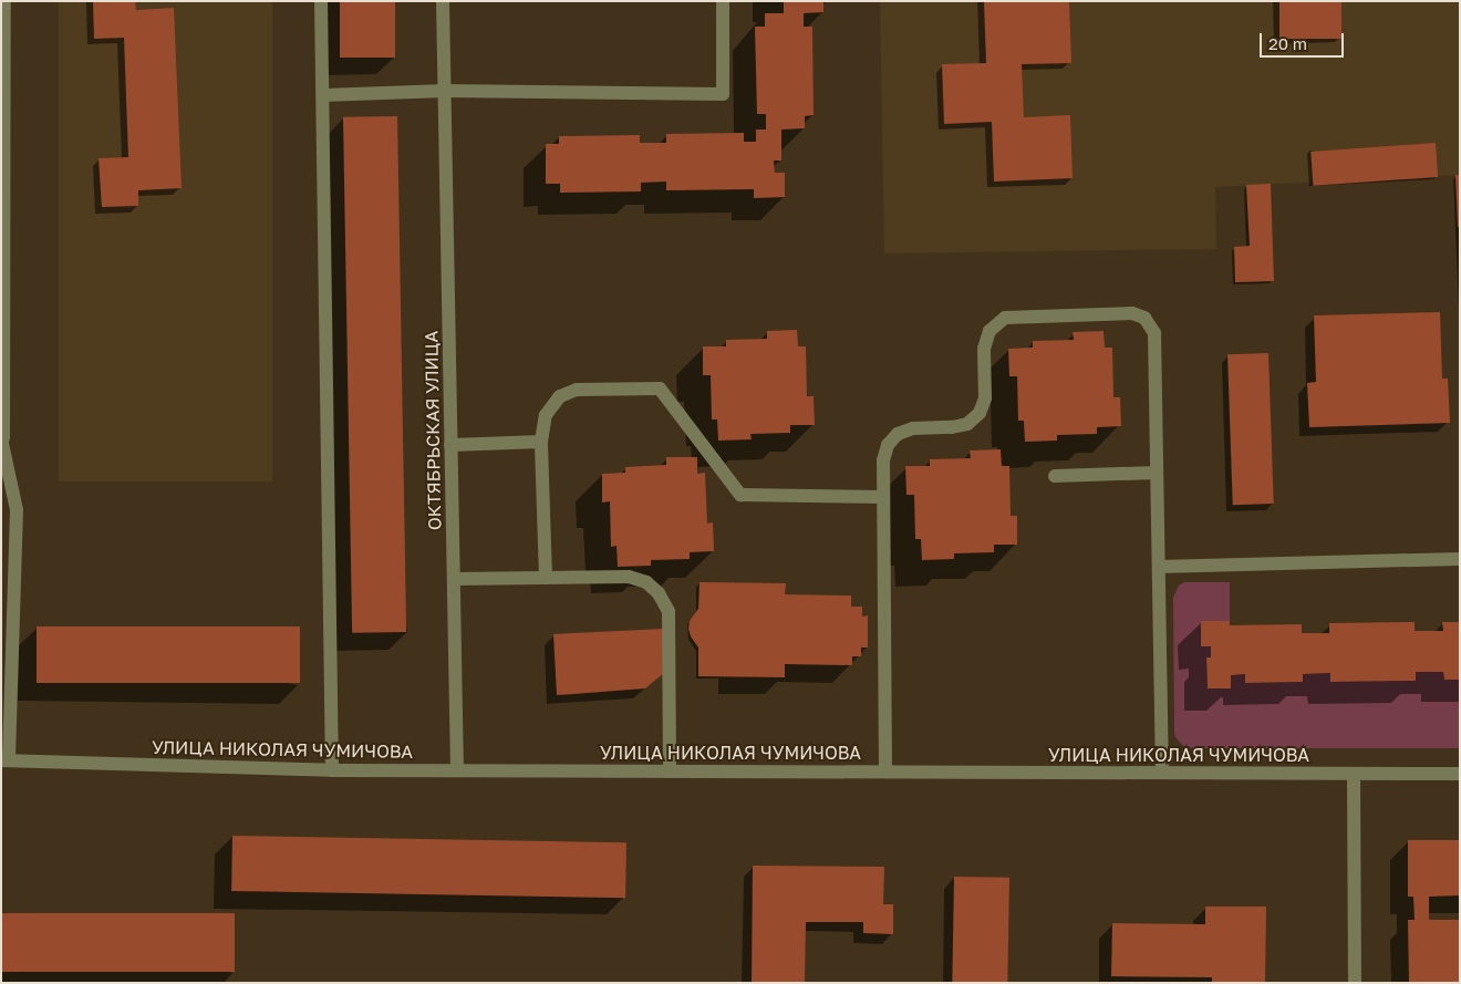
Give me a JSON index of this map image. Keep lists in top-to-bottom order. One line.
{"streets":{"street":["ОКТЯБРЬСКАЯ УЛИЦА","УЛИЦА НИКОЛАЯ ЧУМИЧОВА"]},"crossings":[["ОКТЯБРЬСКАЯ УЛИЦА","УЛИЦА НИКОЛАЯ ЧУМИЧОВА"]],"scale_bar":"20 m"}
